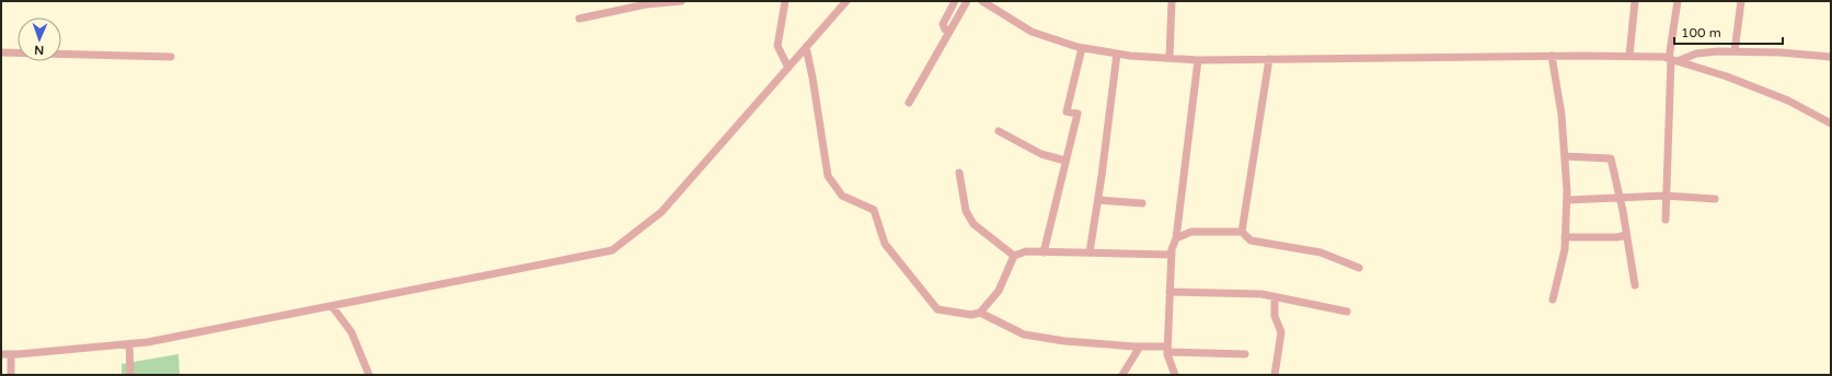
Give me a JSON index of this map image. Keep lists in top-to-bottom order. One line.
{"scale_bar":"100 m","north":"bottom"}
